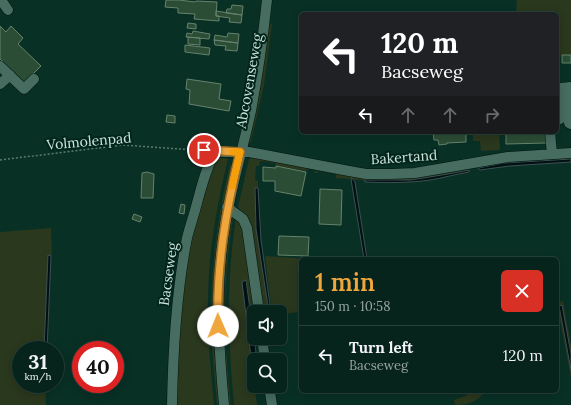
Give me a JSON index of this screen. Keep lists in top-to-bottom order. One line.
{"streets":{"street":["Abcovenseweg","Bakertand","Bacseweg"],"path":["Volmolenpad"]},"crossings":[["Abcovenseweg","Bakertand"]],"page":{"turn":["120 m","Bacseweg"],"heading":["1 min","150 m · 10:58"],"list":[{"name":"Turn left","note":"Bacseweg","value":"120 m"}],"speed":"31 km/h","limit":"40"}}
